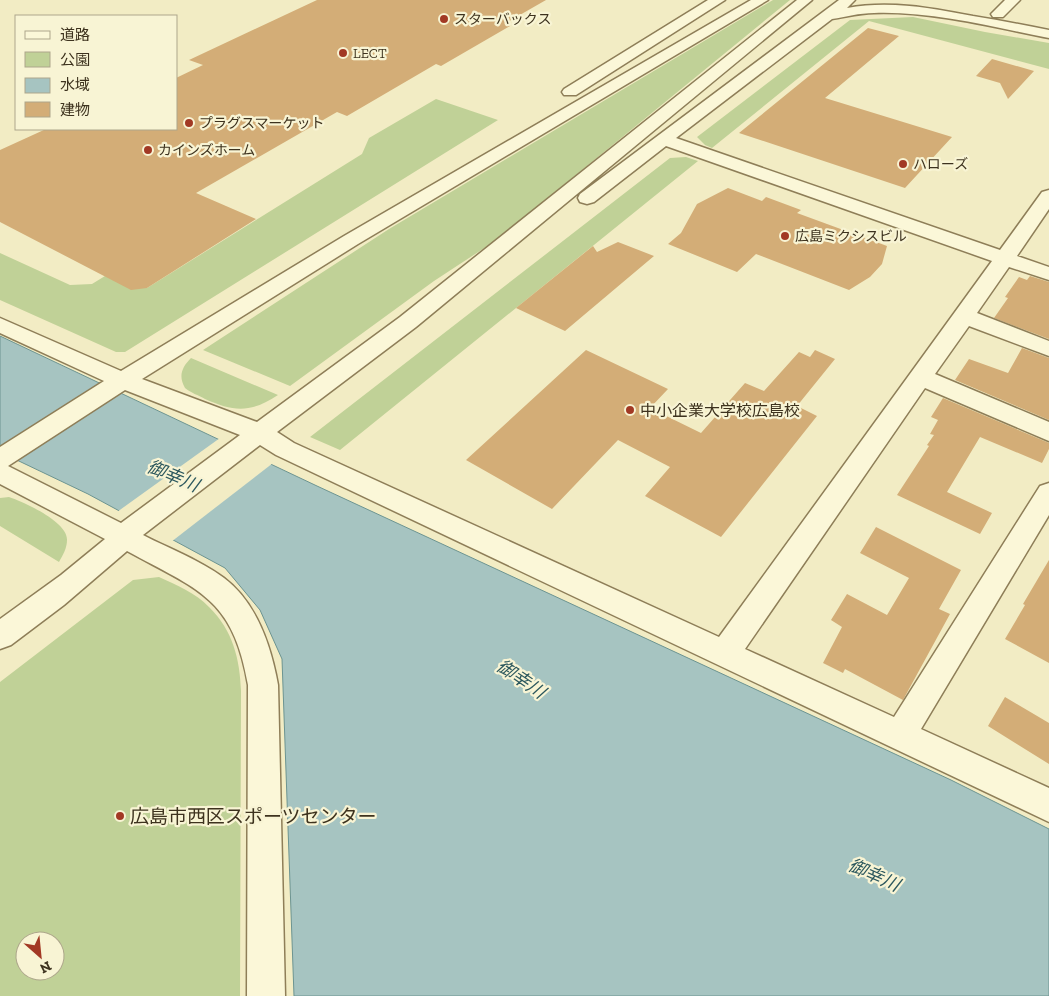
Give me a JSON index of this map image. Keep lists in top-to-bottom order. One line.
{"water":["御幸川"],"places":["スターバックス","LECT","プラグスマーケット","カインズホーム","ハローズ","広島ミクシスビル","中小企業大学校広島校","広島市西区スポーツセンター"],"legend":["道路","公園","水域","建物"],"north":"bottom right"}
